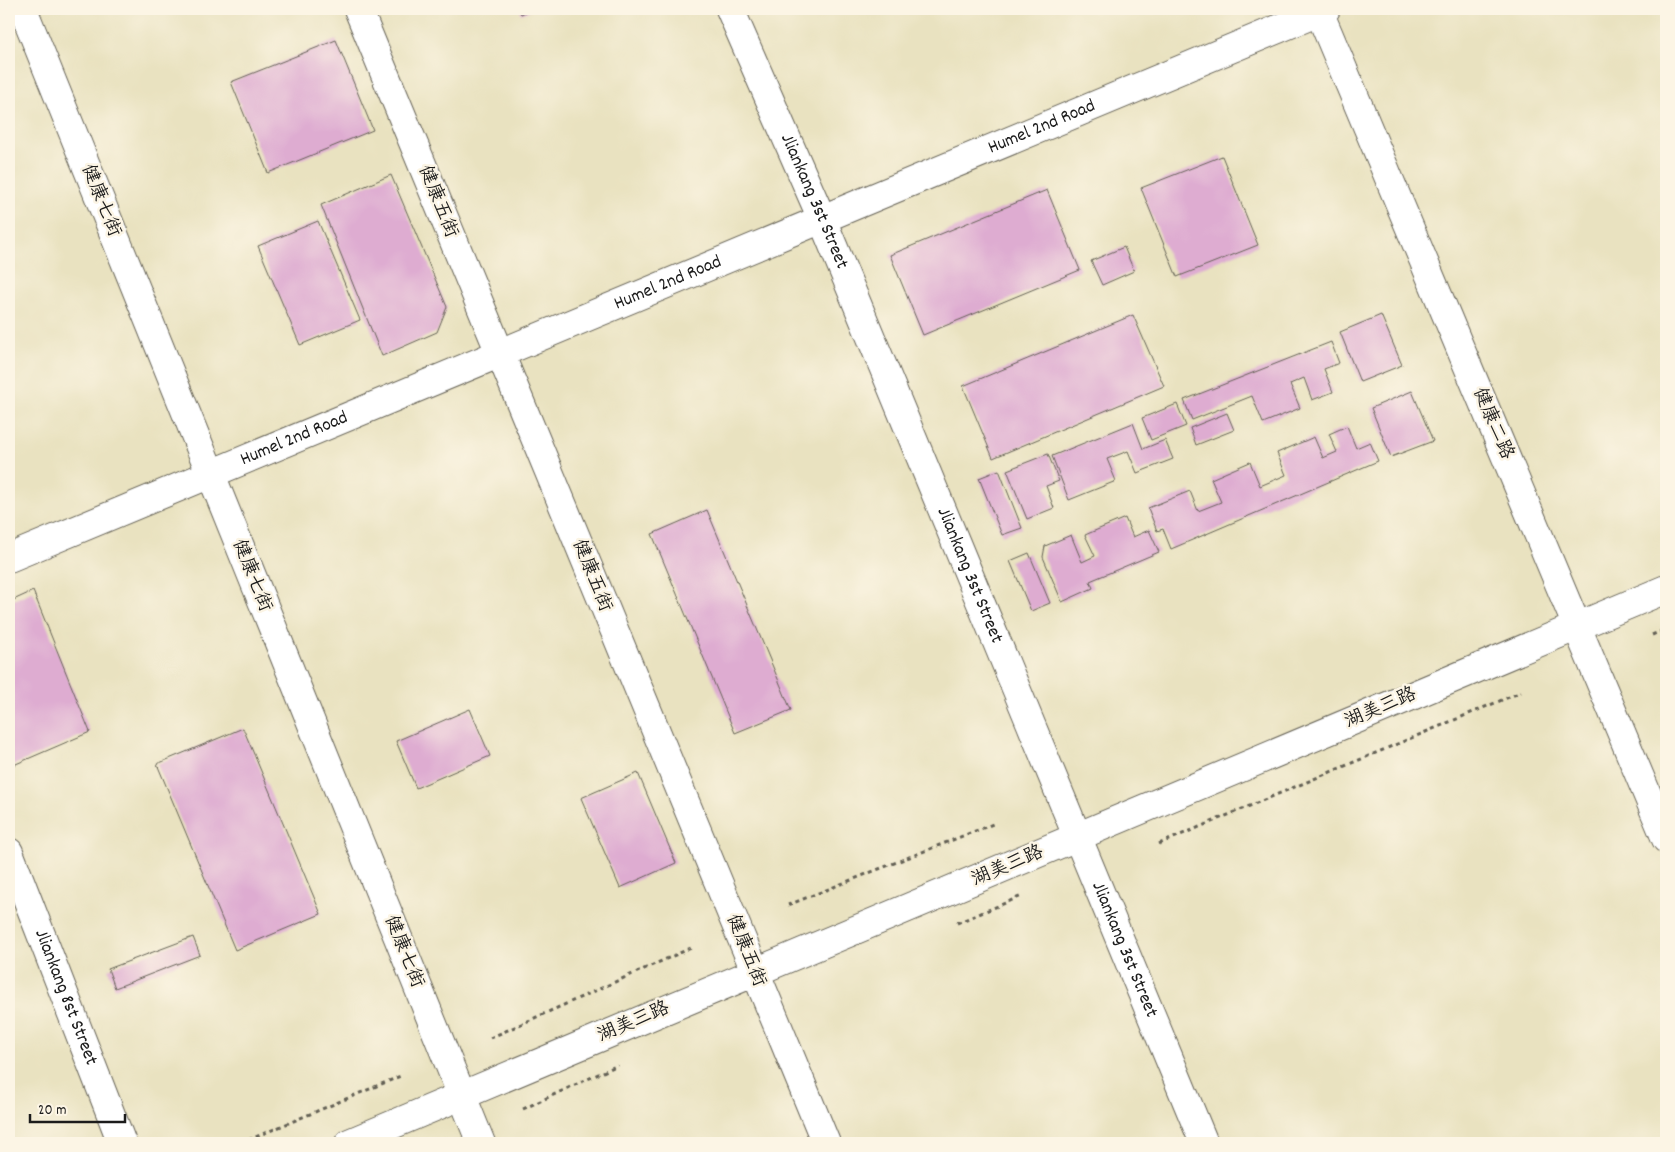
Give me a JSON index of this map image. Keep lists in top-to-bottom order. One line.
{"streets":{"street":["Humel 2nd Road","健康七街","Jliankang 3st Street","健康五街","健康二路","湖美三路","Jliankang 8st Street"]},"crossings":[["Humel 2nd Road","健康七街"],["Humel 2nd Road","Jliankang 3st Street"],["Humel 2nd Road","健康五街"],["Humel 2nd Road","健康二路"],["健康七街","湖美三路"],["Jliankang 3st Street","湖美三路"],["健康五街","湖美三路"],["健康二路","湖美三路"]],"scale_bar":"20 m"}
